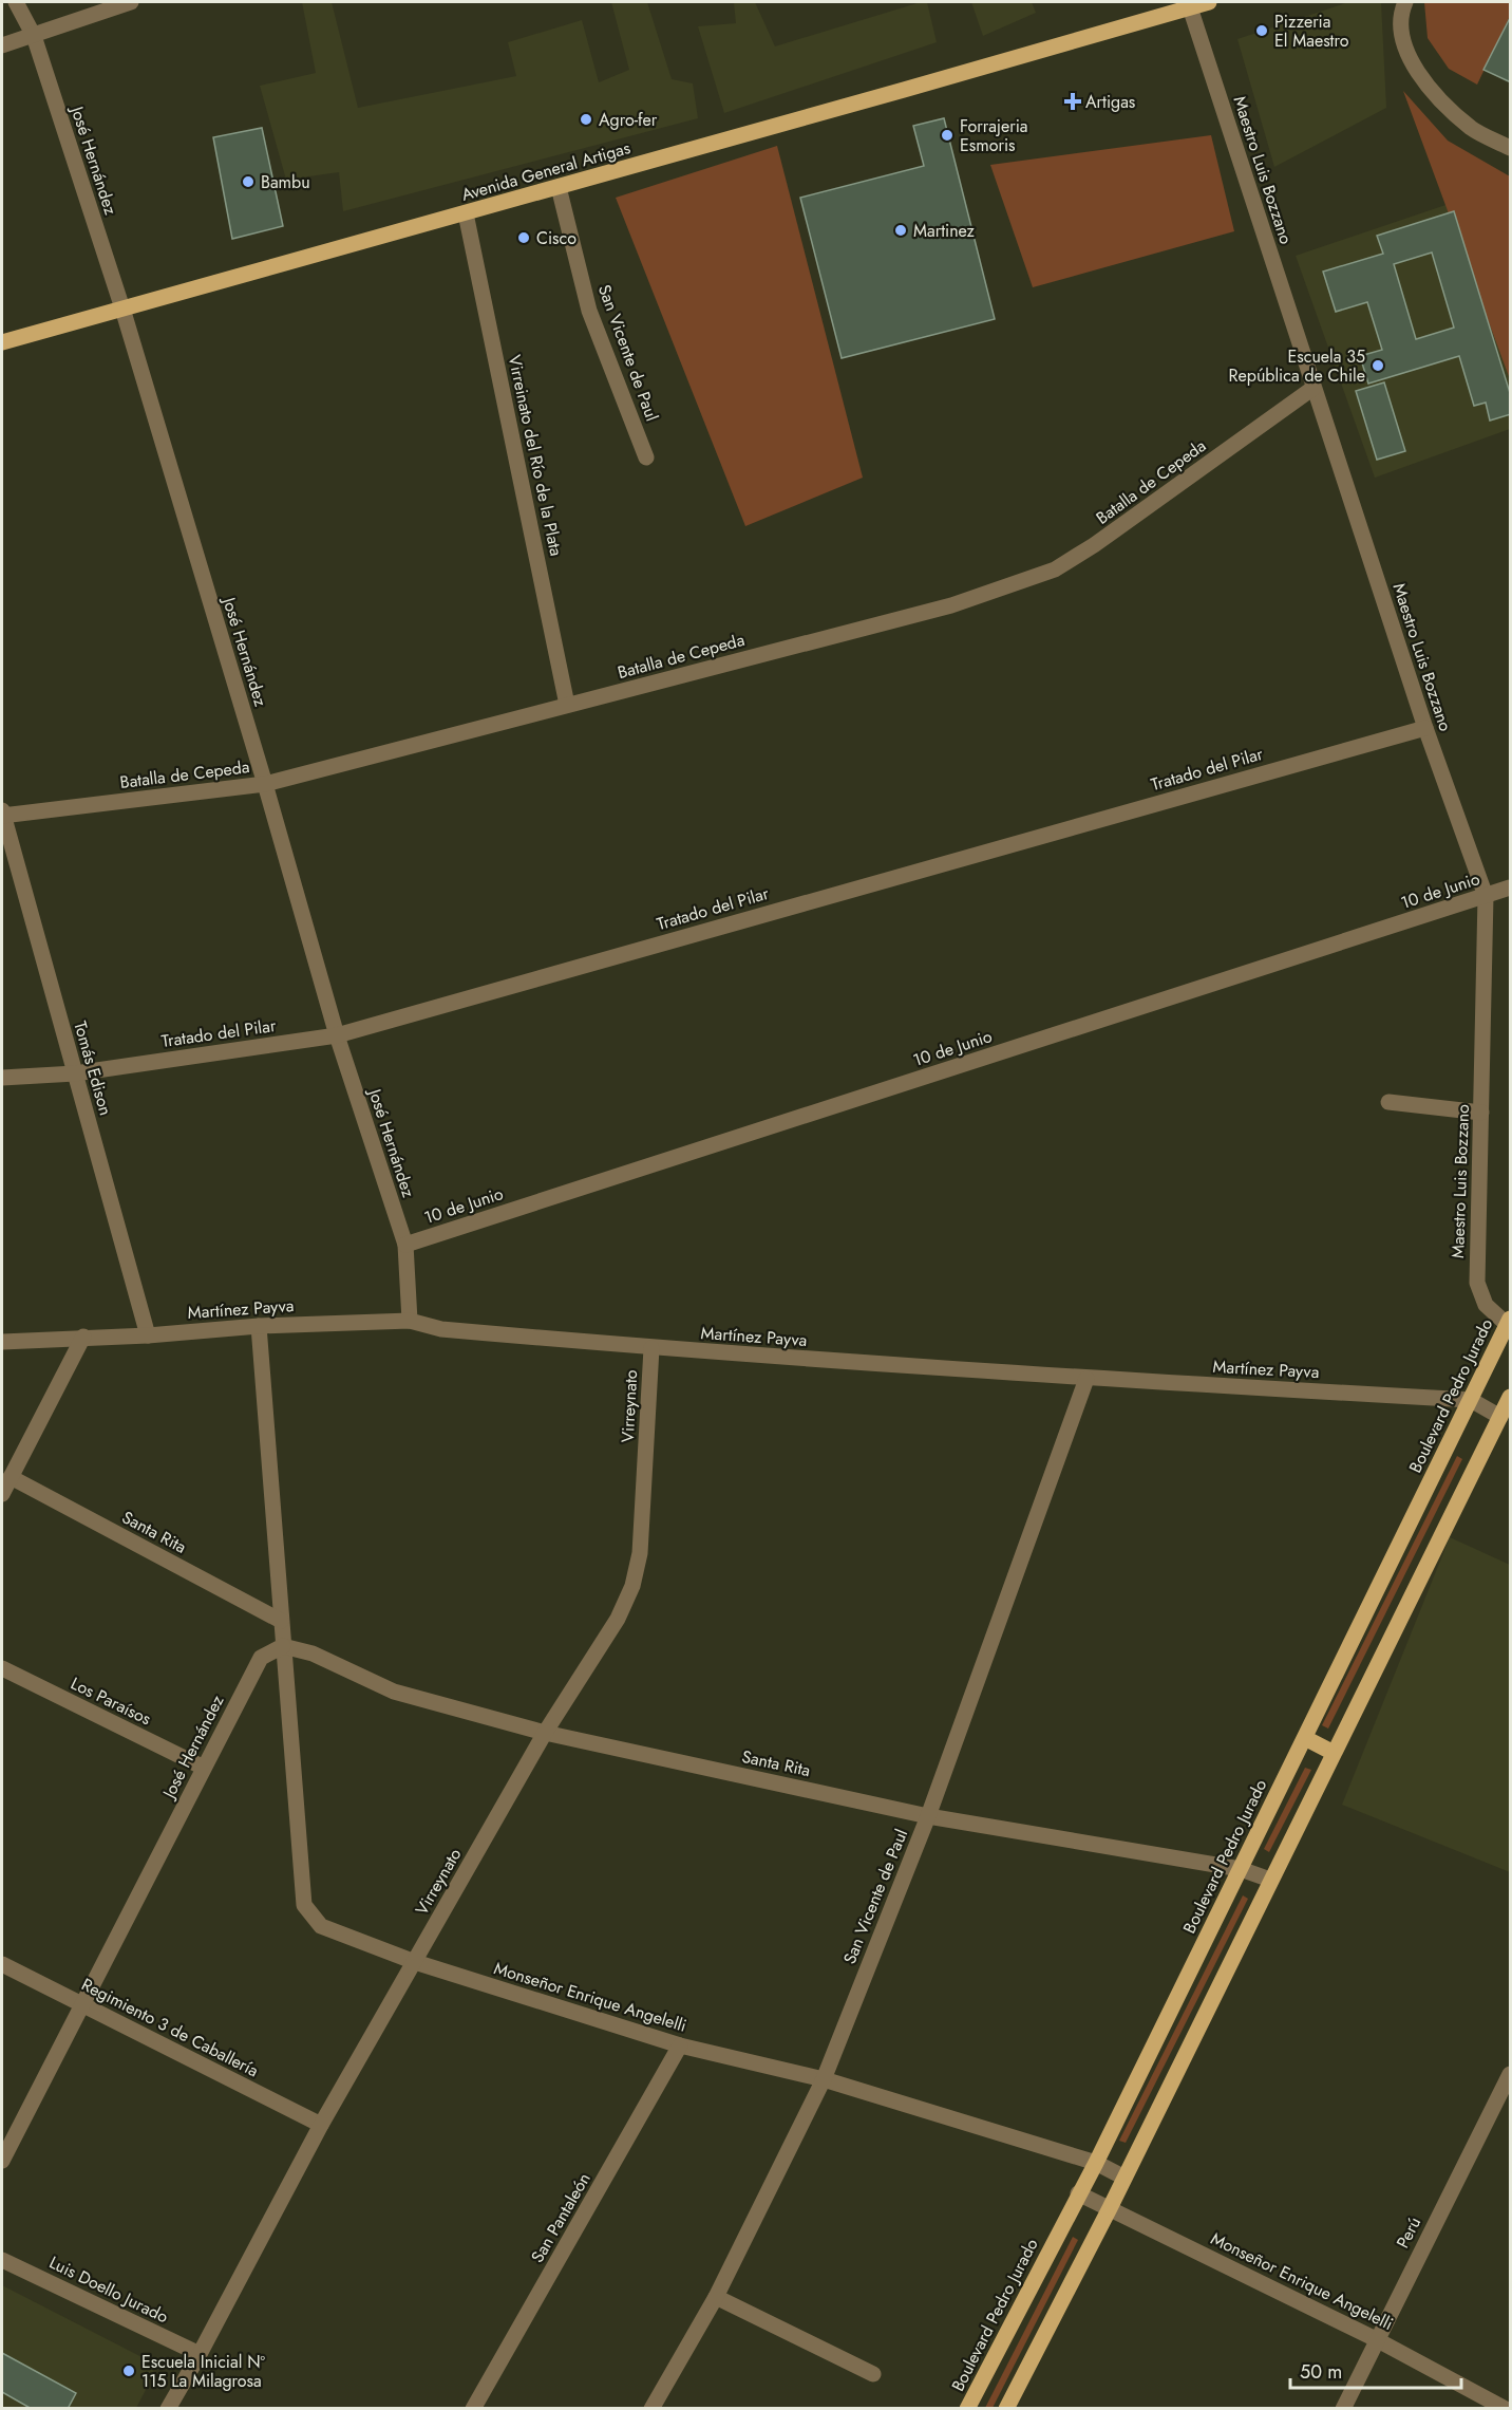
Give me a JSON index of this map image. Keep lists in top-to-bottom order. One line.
{"streets":{"main road":["Avenida General Artigas","Boulevard Pedro Jurado"],"street":["José Hernández","Maestro Luis Bozzano","San Vicente de Paul","Virreinato del Río de la Plata","Batalla de Cepeda","Tratado del Pilar","10 de Junio","Tomás Edison","Martínez Payva","Virreynato","Santa Rita","Los Paraísos","Monseñor Enrique Angelelli","Regimiento 3 de Caballería","San Pantaleón","Perú","Luis Doello Jurado"]},"crossings":[["José Hernández","Avenida General Artigas"],["José Hernández","Batalla de Cepeda"],["José Hernández","Tratado del Pilar"],["José Hernández","10 de Junio"],["José Hernández","Martínez Payva"],["José Hernández","Santa Rita"],["José Hernández","Los Paraísos"],["José Hernández","Monseñor Enrique Angelelli"],["José Hernández","Regimiento 3 de Caballería"],["Maestro Luis Bozzano","Avenida General Artigas"],["Maestro Luis Bozzano","Batalla de Cepeda"],["Maestro Luis Bozzano","Tratado del Pilar"],["Maestro Luis Bozzano","10 de Junio"],["Maestro Luis Bozzano","Boulevard Pedro Jurado"],["Avenida General Artigas","San Vicente de Paul"],["Avenida General Artigas","Virreinato del Río de la Plata"],["San Vicente de Paul","Martínez Payva"],["San Vicente de Paul","Santa Rita"],["San Vicente de Paul","Monseñor Enrique Angelelli"],["Virreinato del Río de la Plata","Batalla de Cepeda"],["Batalla de Cepeda","Tomás Edison"],["Tratado del Pilar","Tomás Edison"],["Tomás Edison","Martínez Payva"],["Martínez Payva","Boulevard Pedro Jurado"],["Martínez Payva","Virreynato"],["Boulevard Pedro Jurado","Santa Rita"],["Boulevard Pedro Jurado","Monseñor Enrique Angelelli"],["Virreynato","Santa Rita"],["Virreynato","Monseñor Enrique Angelelli"],["Virreynato","Regimiento 3 de Caballería"],["Virreynato","Luis Doello Jurado"],["Santa Rita","Monseñor Enrique Angelelli"],["Monseñor Enrique Angelelli","San Pantaleón"],["Monseñor Enrique Angelelli","Perú"]],"places":{"other":["Pizzeria El Maestro","Agro-fer","Forrajeria Esmoris","Bambu","Martinez","Cisco","Escuela 35 República de Chile","Escuela Inicial Nº 115 La Milagrosa"],"health":["Artigas"]},"scale_bar":"50 m"}
